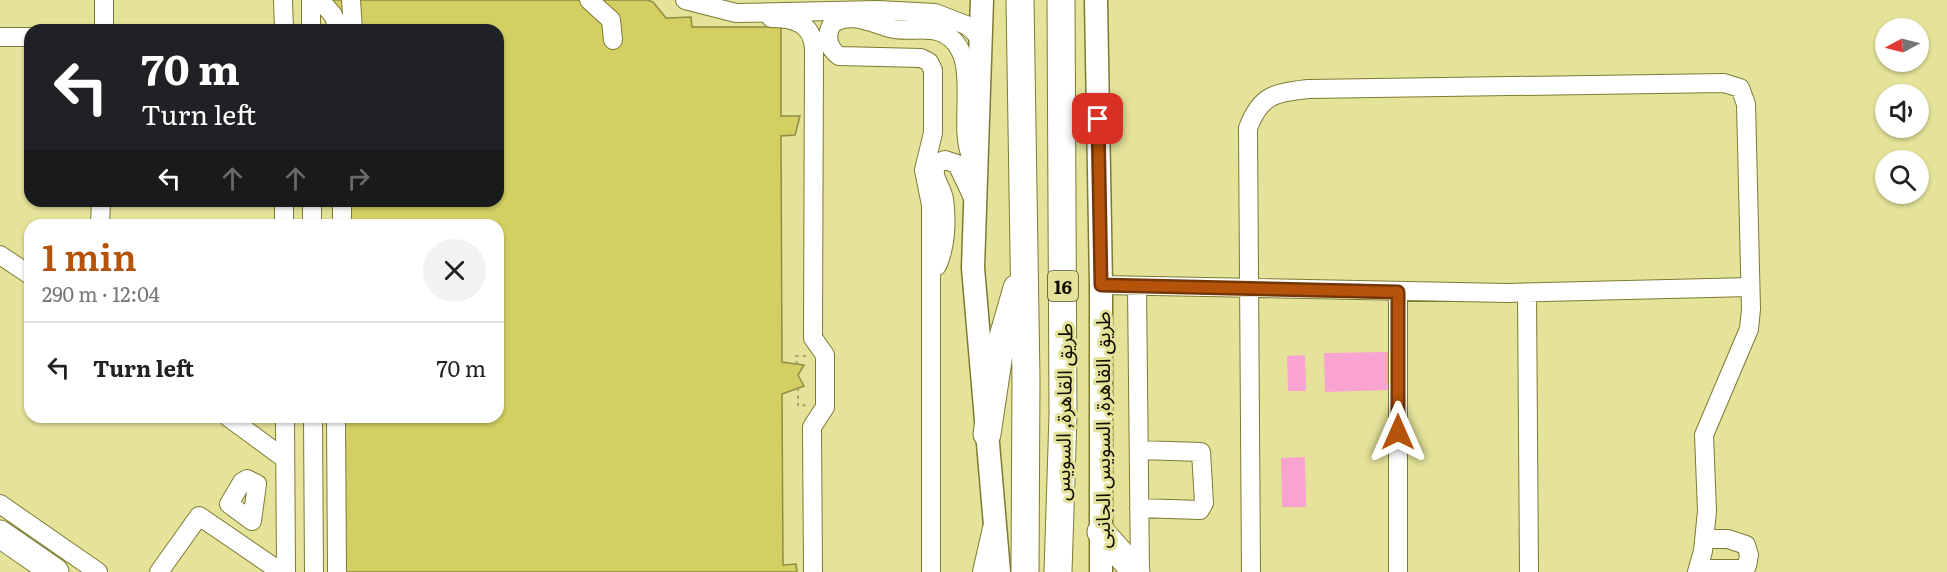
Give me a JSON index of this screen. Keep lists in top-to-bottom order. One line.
{"streets":{"highway":["16","طريق القاهرة, السويس"],"main road":["طريق القاهرة, السويس الجانبى"]},"north":"left","page":{"turn":["70 m","Turn left"],"heading":["1 min","290 m · 12:04"],"list":[{"name":"Turn left","value":"70 m"}]}}
